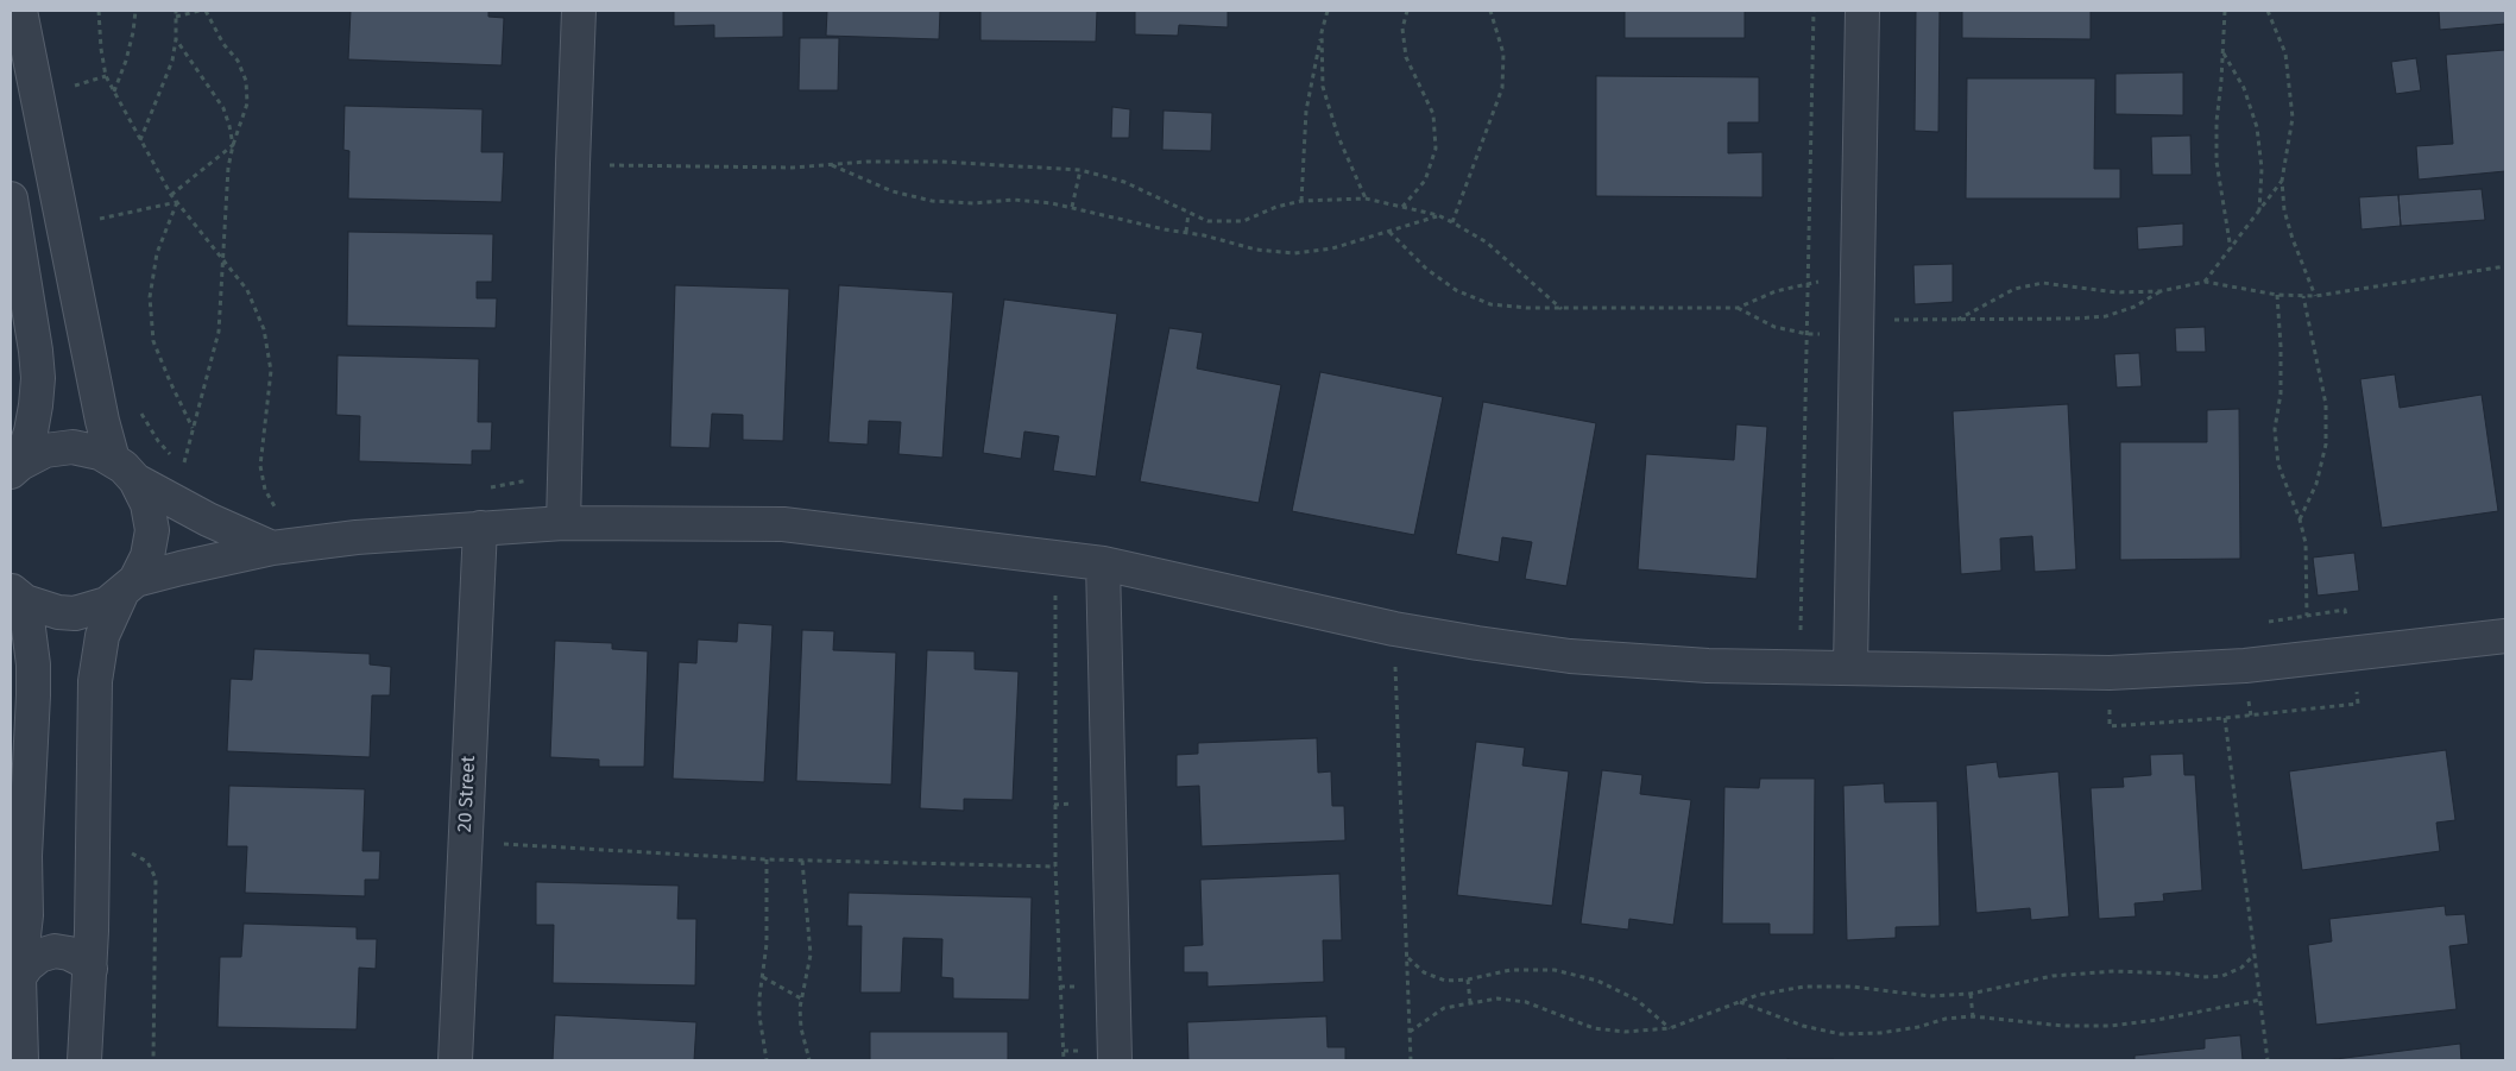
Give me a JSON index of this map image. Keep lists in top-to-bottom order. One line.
{"streets":{"street":["20 Street"]}}
